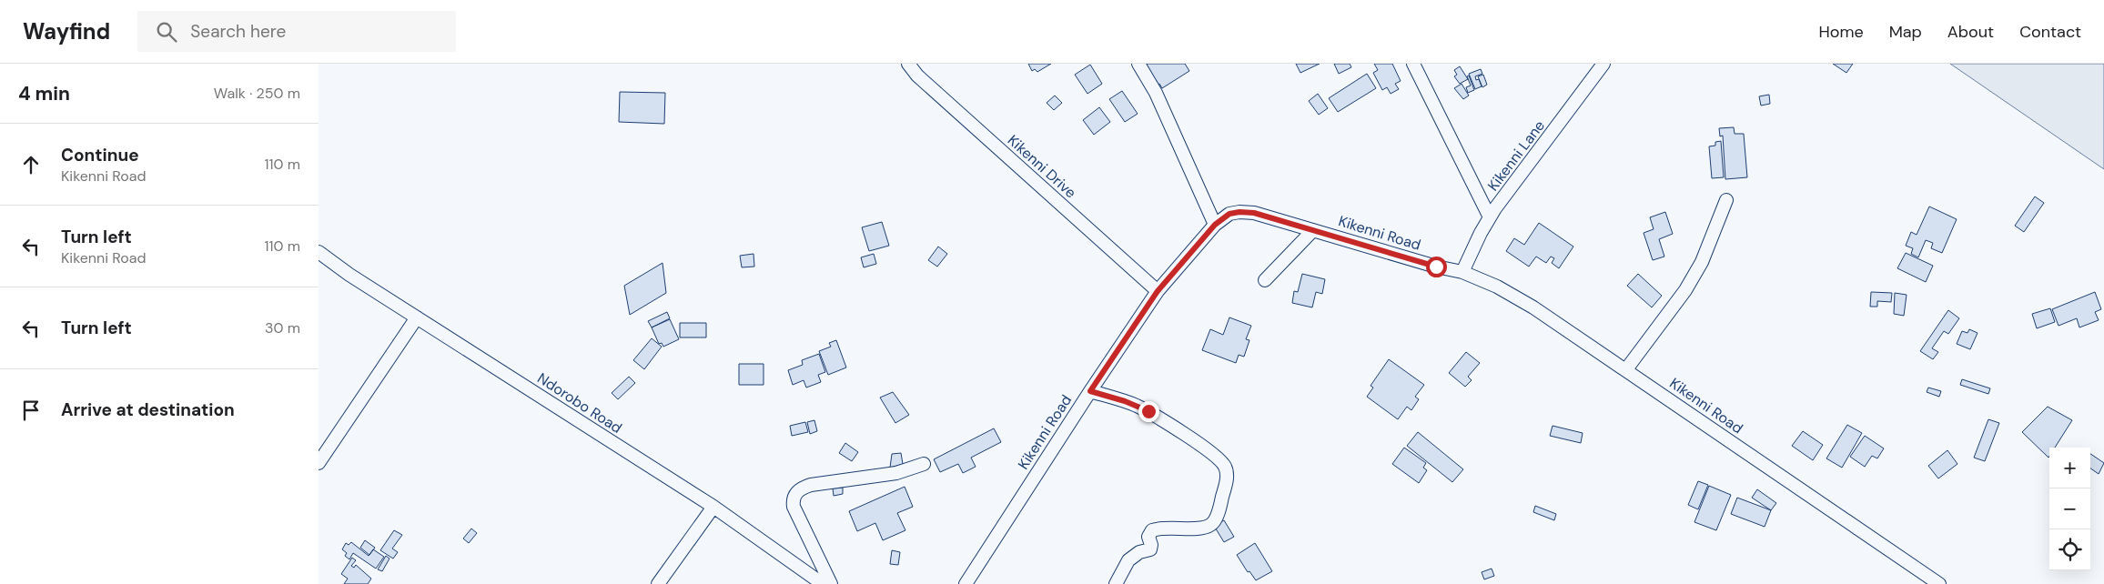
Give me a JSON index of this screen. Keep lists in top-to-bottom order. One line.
{"streets":{"street":["Kikenni Lane","Kikenni Drive","Kikenni Road","Ndorobo Road"]},"crossings":[["Kikenni Lane","Kikenni Road"],["Kikenni Drive","Kikenni Road"]],"page":{"header":"Wayfind","search":"Search here","nav":["Home","Map","About","Contact"],"heading":["4 min","Walk · 250 m"],"list":[["Continue","Kikenni Road","110 m"],["Turn left","Kikenni Road","110 m"],["Turn left","30 m"],"Arrive at destination"],"map_buttons":["+","−"]}}
